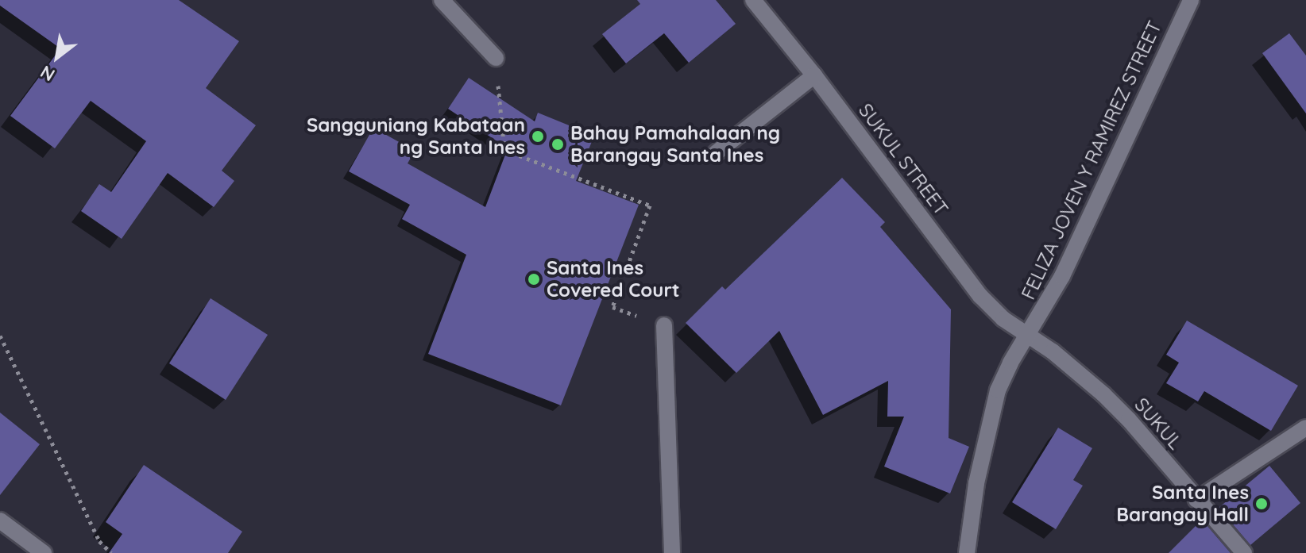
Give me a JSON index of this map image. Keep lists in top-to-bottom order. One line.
{"streets":{"street":["SUKUL STREET","FELIZA JOVEN Y RAMIREZ STREET","SUKUL"]},"crossings":[["SUKUL STREET","FELIZA JOVEN Y RAMIREZ STREET"],["SUKUL STREET","SUKUL"],["FELIZA JOVEN Y RAMIREZ STREET","SUKUL"]],"places":["Sangguniang Kabataan ng Santa Ines","Bahay Pamahalaan ng Barangay Santa Ines","Santa Ines Covered Court","Santa Ines Barangay Hall"],"north":"bottom left"}
